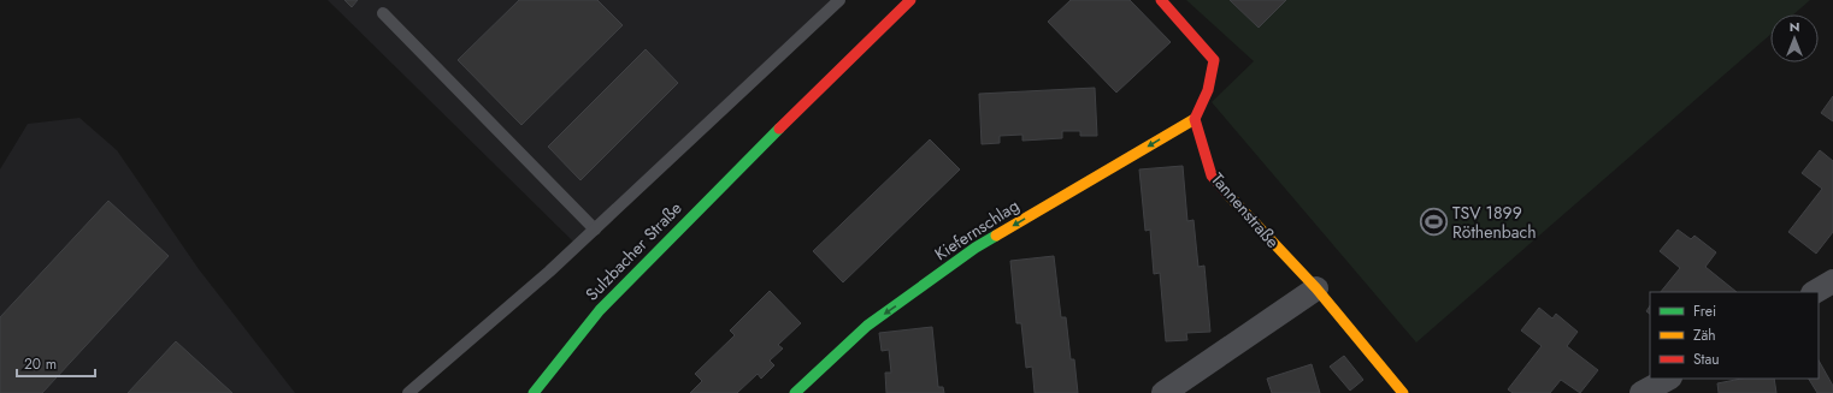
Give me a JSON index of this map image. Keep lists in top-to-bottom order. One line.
{"streets":{"street":["Tannenstraße","Kiefernschlag","Sulzbacher Straße"]},"crossings":[["Tannenstraße","Kiefernschlag"]],"one_way":["Kiefernschlag"],"places":{"sports":["TSV 1899 Röthenbach"]},"legend":["Frei","Zäh","Stau"],"scale_bar":"20 m","north":"top"}
